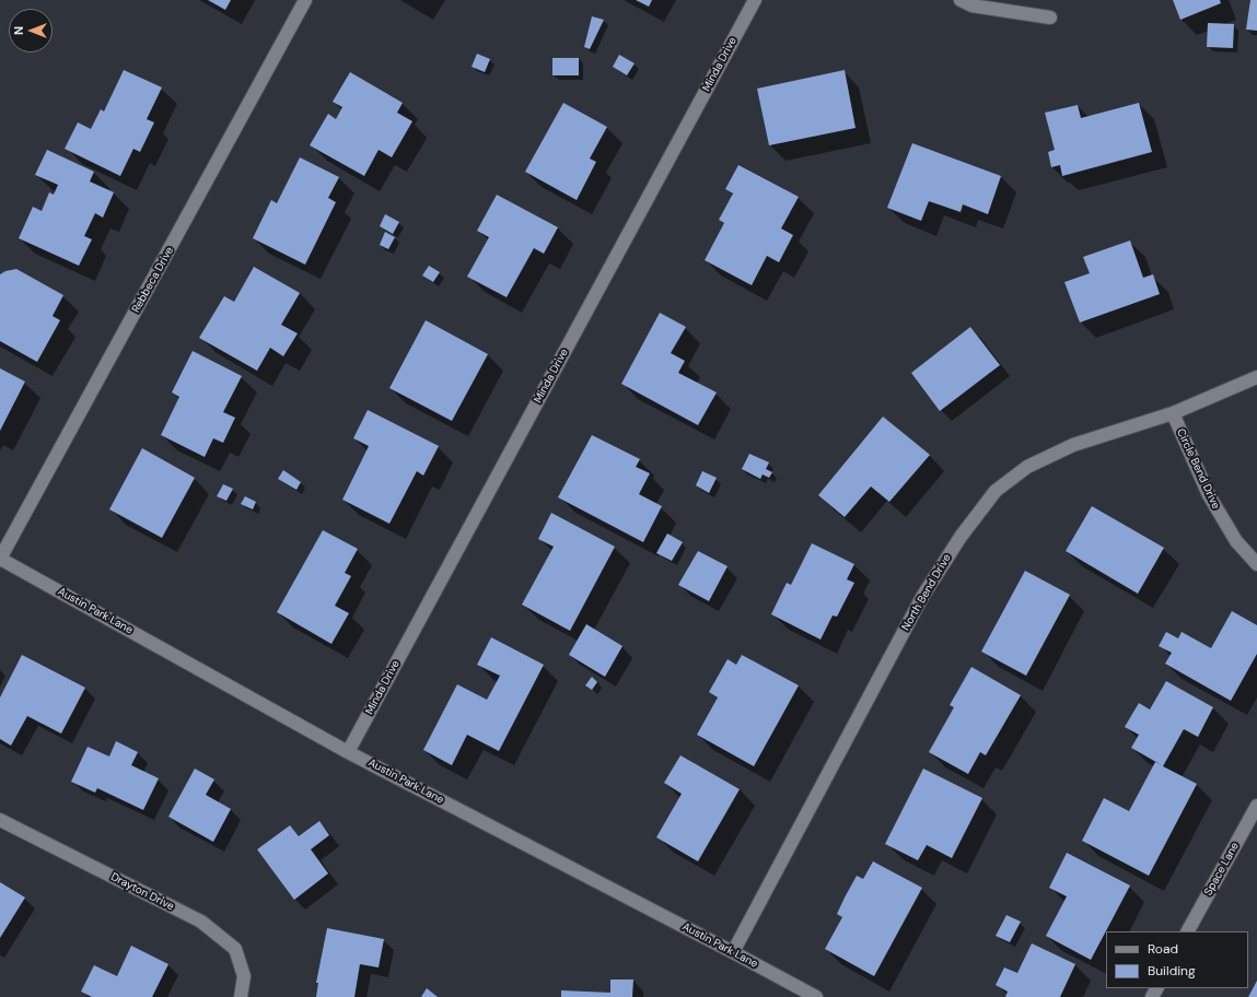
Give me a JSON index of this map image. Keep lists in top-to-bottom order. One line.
{"streets":{"street":["Minda Drive","Rebbeca Drive","Circle Bend Drive","North Bend Drive","Austin Park Lane","Space Lane","Drayton Drive"]},"crossings":[["Minda Drive","Austin Park Lane"],["Rebbeca Drive","Austin Park Lane"],["Circle Bend Drive","North Bend Drive"],["North Bend Drive","Austin Park Lane"]],"legend":["Road","Building"],"north":"left"}
